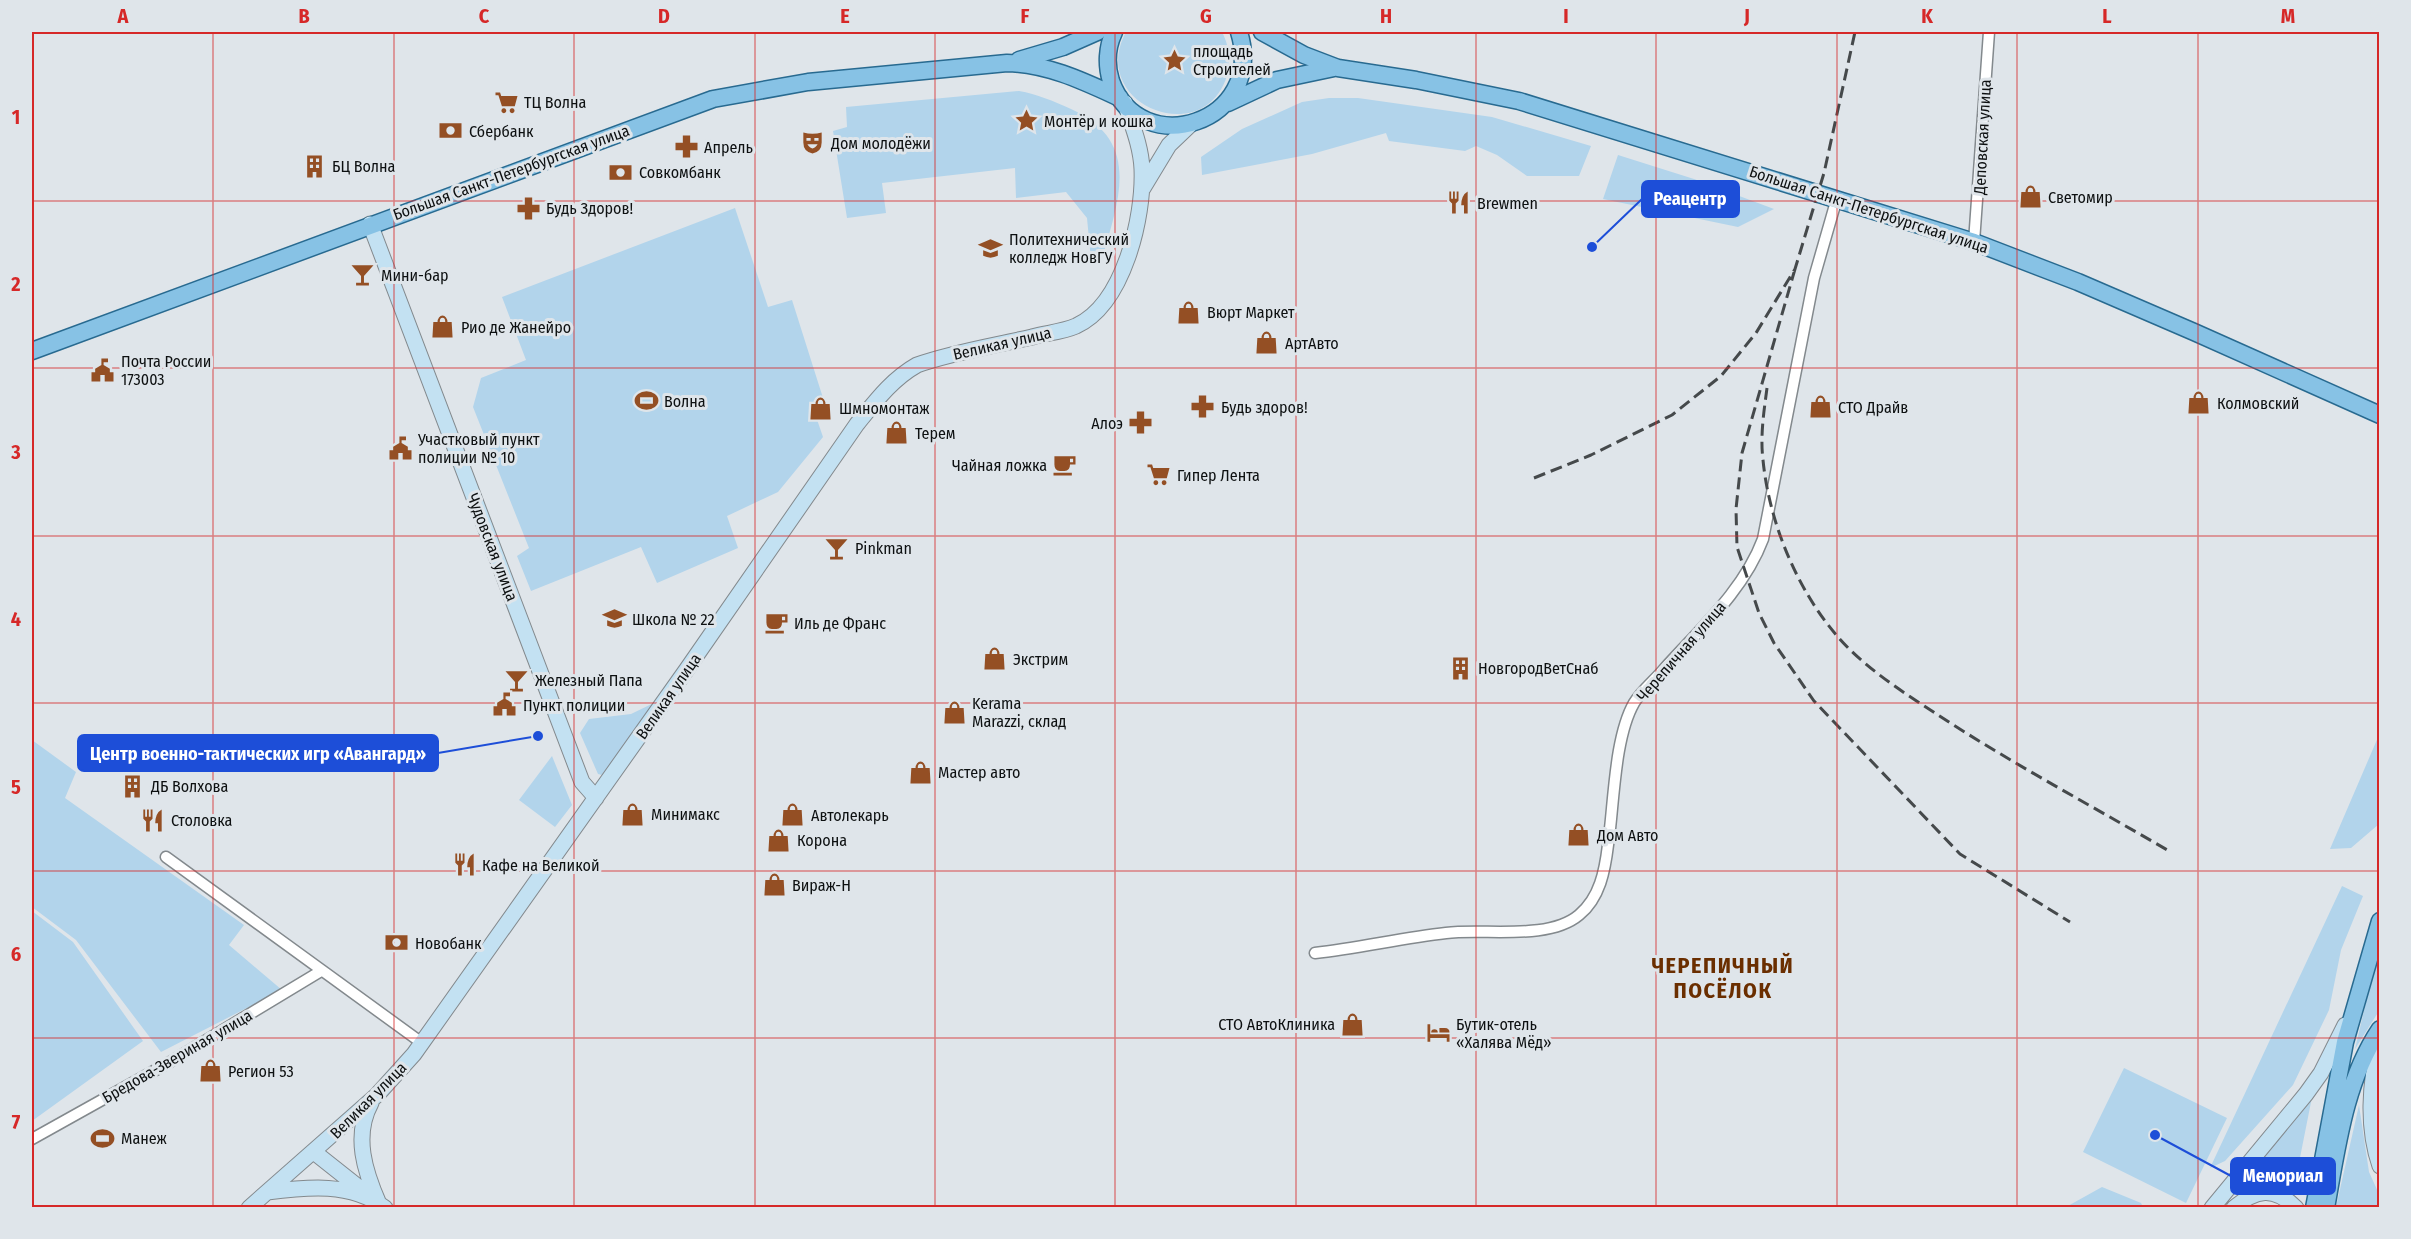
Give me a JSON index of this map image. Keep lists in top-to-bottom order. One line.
{"streets":{"main road":["Большая Санкт-Петербургская улица","Великая улица","Чудовская улица"],"street":["Деповская улица","Черепичная улица","Бредова-Звериная улица"]},"crossings":[["Деповская улица","Большая Санкт-Петербургская улица"],["Большая Санкт-Петербургская улица","Чудовская улица"],["Большая Санкт-Петербургская улица","Черепичная улица"],["Великая улица","Чудовская улица"]],"districts":["ЧЕРЕПИЧНЫЙ ПОСЁЛОК"],"places":{"place":["площадь Строителей","Монтёр и кошка"],"supermarket":["ТЦ Волна","Гипер Лента"],"bank":["Сбербанк","Совкомбанк","Новобанк"],"theatre":["Дом молодёжи"],"pharmacy":["Апрель","Будь Здоров!","Будь здоров!","Алоэ"],"building":["БЦ Волна","НовгородВетСнаб","ДБ Волхова"],"shop":["Светомир","Вюрт Маркет","Рио де Жанейро","АртАвто","Колмовский","СТО Драйв","Шмномонтаж","Терем","Экстрим","Kerama Marazzi, склад","Мастер авто","Минимакс","Автолекарь","Дом Авто","Корона","Вираж-Н","СТО АвтоКлиника","Регион 53"],"restaurant":["Brewmen","Столовка","Кафе на Великой"],"other":["Реацентр","Центр военно-тактических игр «Авангард»","Мемориал"],"school or university":["Политехнический колледж НовГУ","Школа № 22"],"bar":["Мини-бар","Pinkman","Железный Папа"],"public building":["Почта России 173003","Участковый пункт полиции № 10","Пункт полиции"],"sports":["Волна","Манеж"],"cafe":["Чайная ложка","Иль де Франс"],"hotel":["Бутик-отель «Халява Мёд»"]},"grid":{"columns":["A","B","C","D","E","F","G","H","I","J","K","L","M"],"rows":["1","2","3","4","5","6","7"]}}
